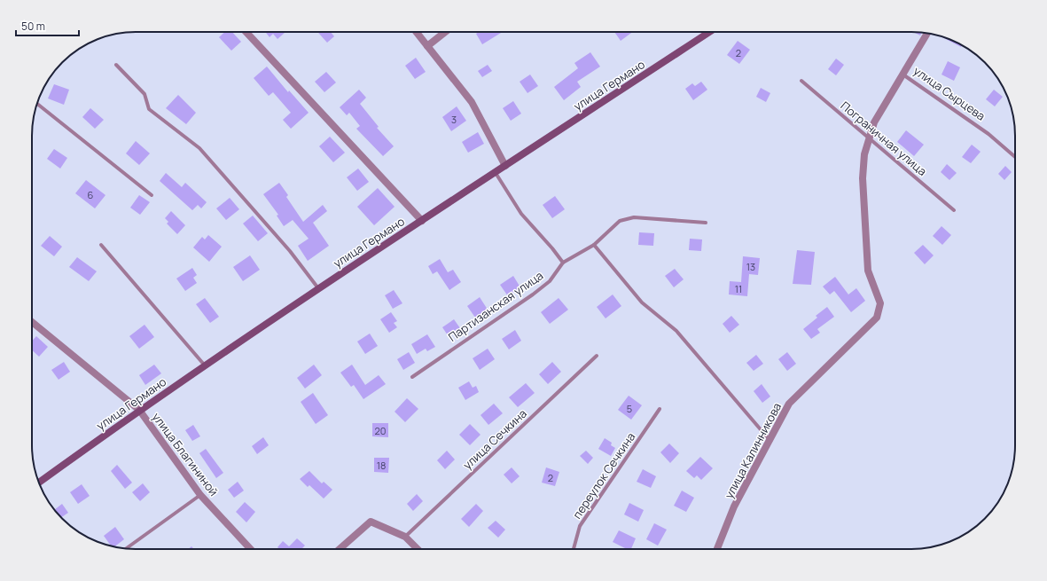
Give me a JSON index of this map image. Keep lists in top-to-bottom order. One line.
{"streets":{"main road":["улица Германо"],"street":["улица Сырцева","улица Калинникова","улица Благининой"],"lane":["Пограничная улица","Партизанская улица","улица Сечкина","переулок Сечкина"]},"crossings":[["улица Германо","улица Благининой"],["Пограничная улица","улица Калинникова"]],"house_numbers":["2","3","6","13","11","5","20","18","2"],"scale_bar":"50 m"}
